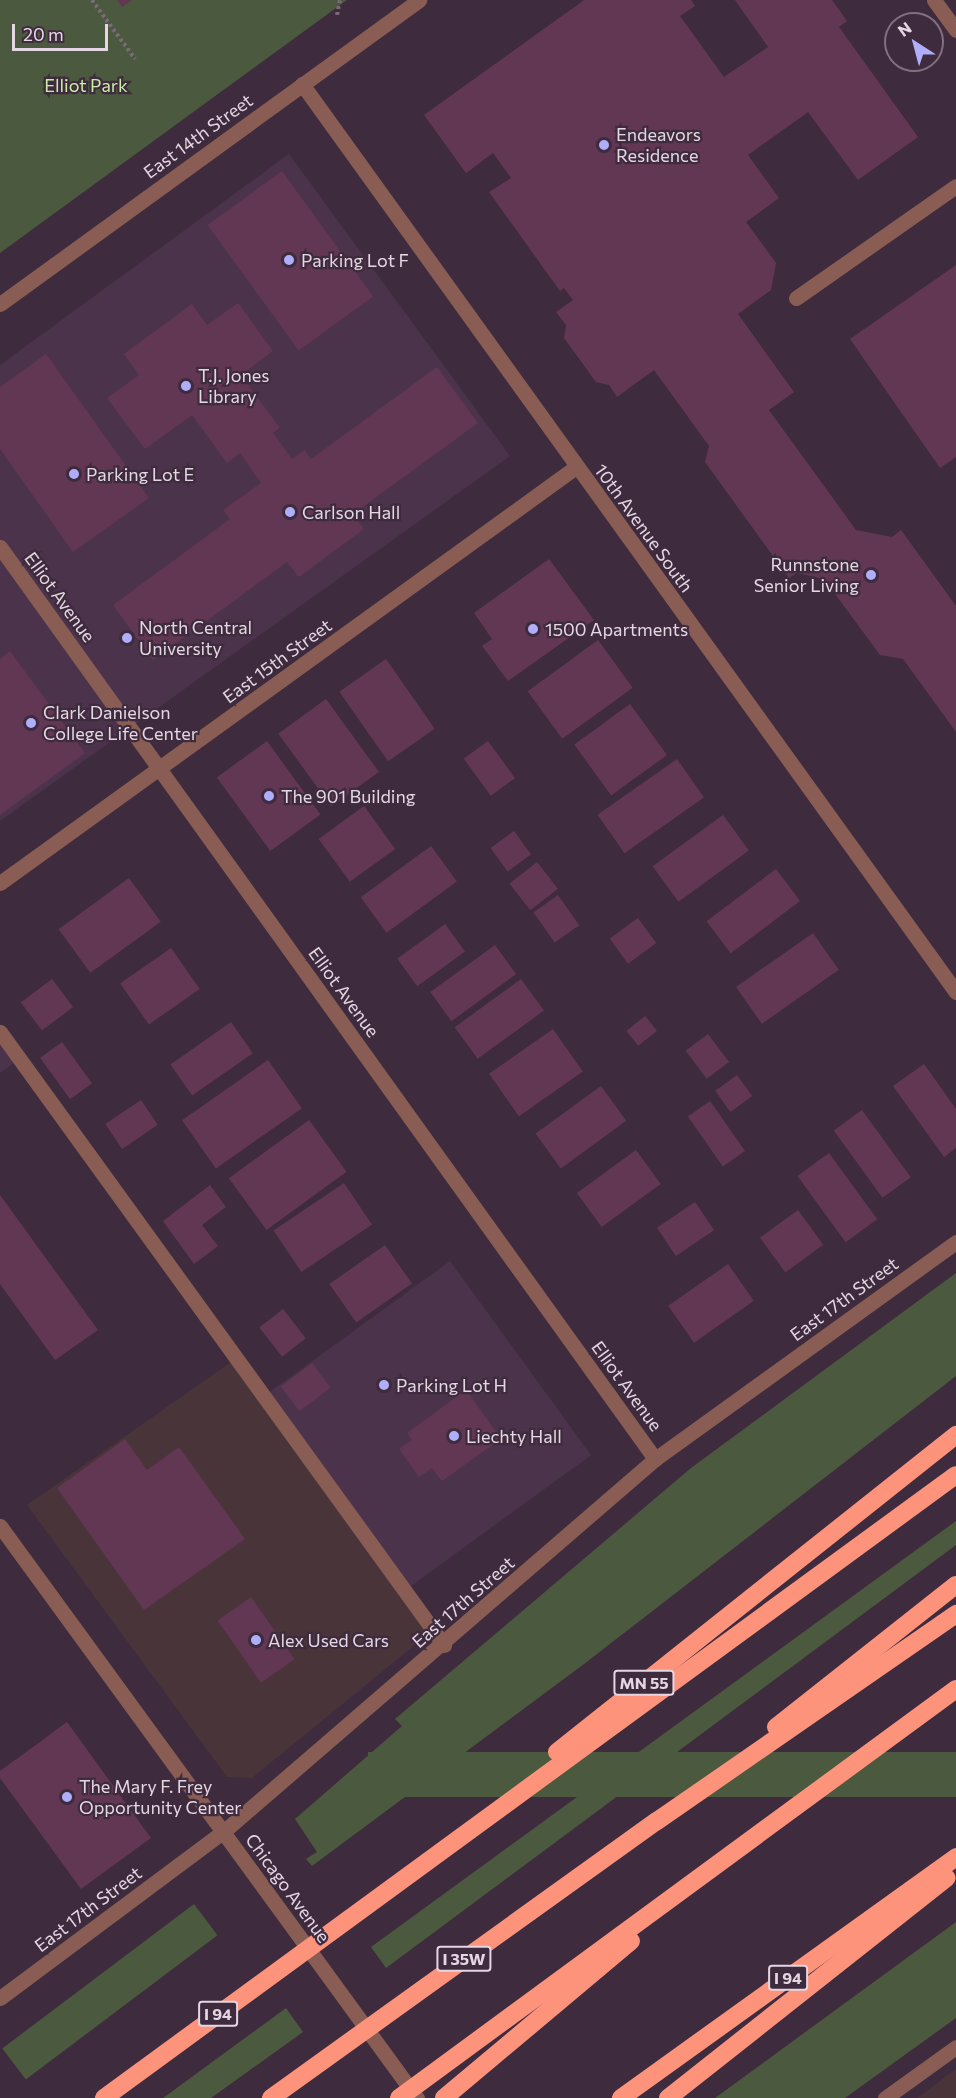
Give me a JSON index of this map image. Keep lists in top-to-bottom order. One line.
{"streets":{"highway":["MN 55","I 35W","I 94"],"street":["East 14th Street","10th Avenue South","Elliot Avenue","East 15th Street","East 17th Street","Chicago Avenue"]},"crossings":[["East 14th Street","10th Avenue South"],["10th Avenue South","East 15th Street"],["Elliot Avenue","East 15th Street"],["Elliot Avenue","East 17th Street"],["East 17th Street","Chicago Avenue"],["MN 55","I 94"]],"parks":["Elliot Park"],"places":["Endeavors Residence","Parking Lot F","T.J. Jones Library","Parking Lot E","Carlson Hall","Runnstone Senior Living","1500 Apartments","North Central University","Clark Danielson College Life Center","The 901 Building","Parking Lot H","Liechty Hall","Alex Used Cars","The Mary F. Frey Opportunity Center"],"scale_bar":"20 m","north":"top left"}
